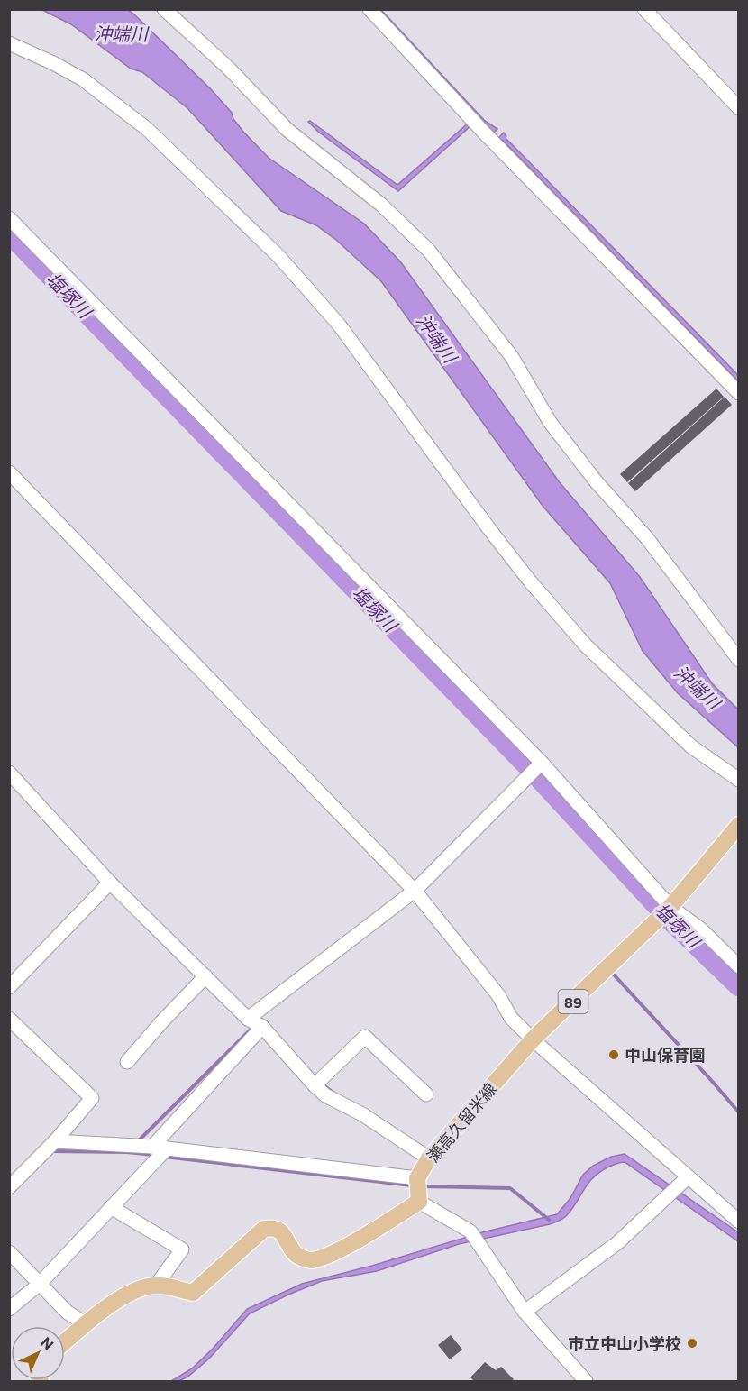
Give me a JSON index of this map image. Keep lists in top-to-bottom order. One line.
{"streets":{"main road":["89","瀬高久留米線"]},"water":["沖端川","塩塚川"],"places":["中山保育園","市立中山小学校"],"north":"top right"}
